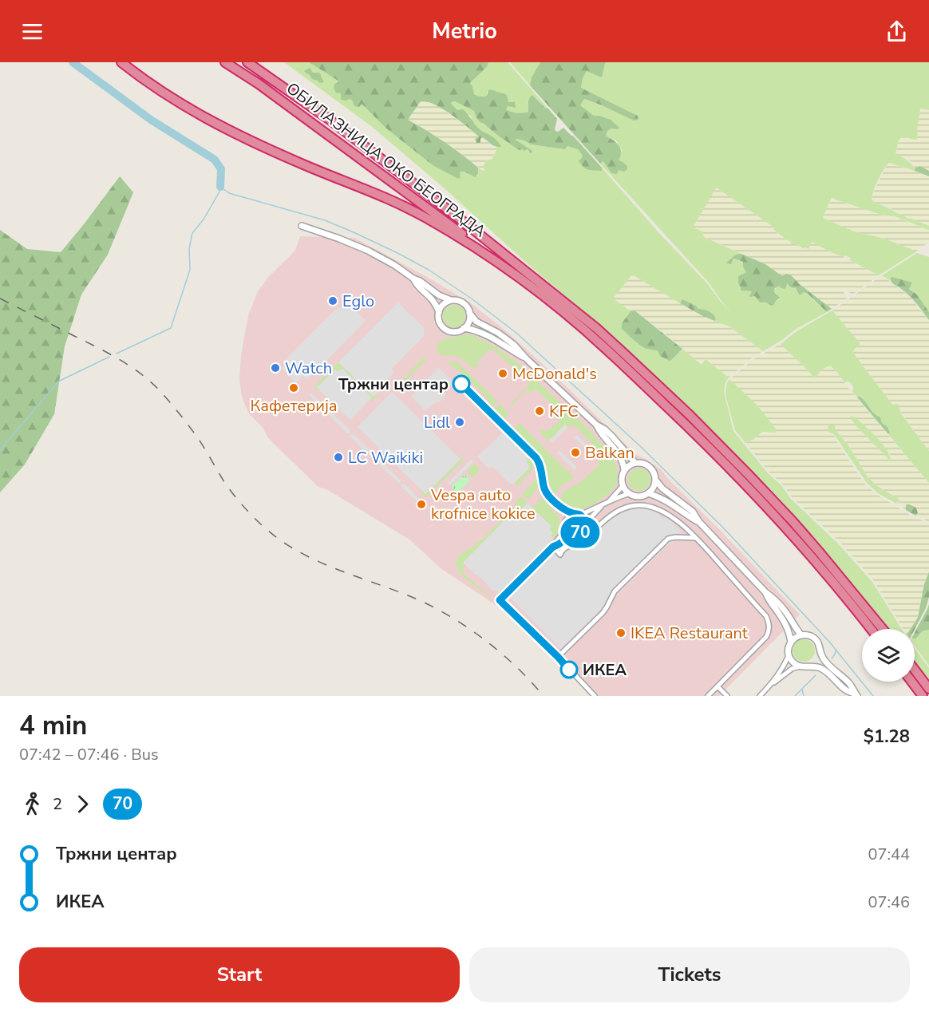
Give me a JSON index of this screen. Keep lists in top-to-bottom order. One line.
{"streets":{"highway":["ОБИЛАЗНИЦА ОКО БЕОГРАДА"]},"places":["Eglo","Watch","McDonald's","Тржни центар","Кафетерија","KFC","Lidl","Balkan","LC Waikiki","Vespa auto krofnice kokice","IKEA Restaurant","ИКЕА"],"lines":["bus line 70"],"page":{"header":"Metrio","on_map":"70","heading":["4 min","07:42 – 07:46 · Bus","$1.28"],"legs":["2","70"],"list":[{"name":"Тржни центар","value":"07:44"},{"name":"ИКЕА","value":"07:46"}],"buttons":["Start","Tickets"]}}
